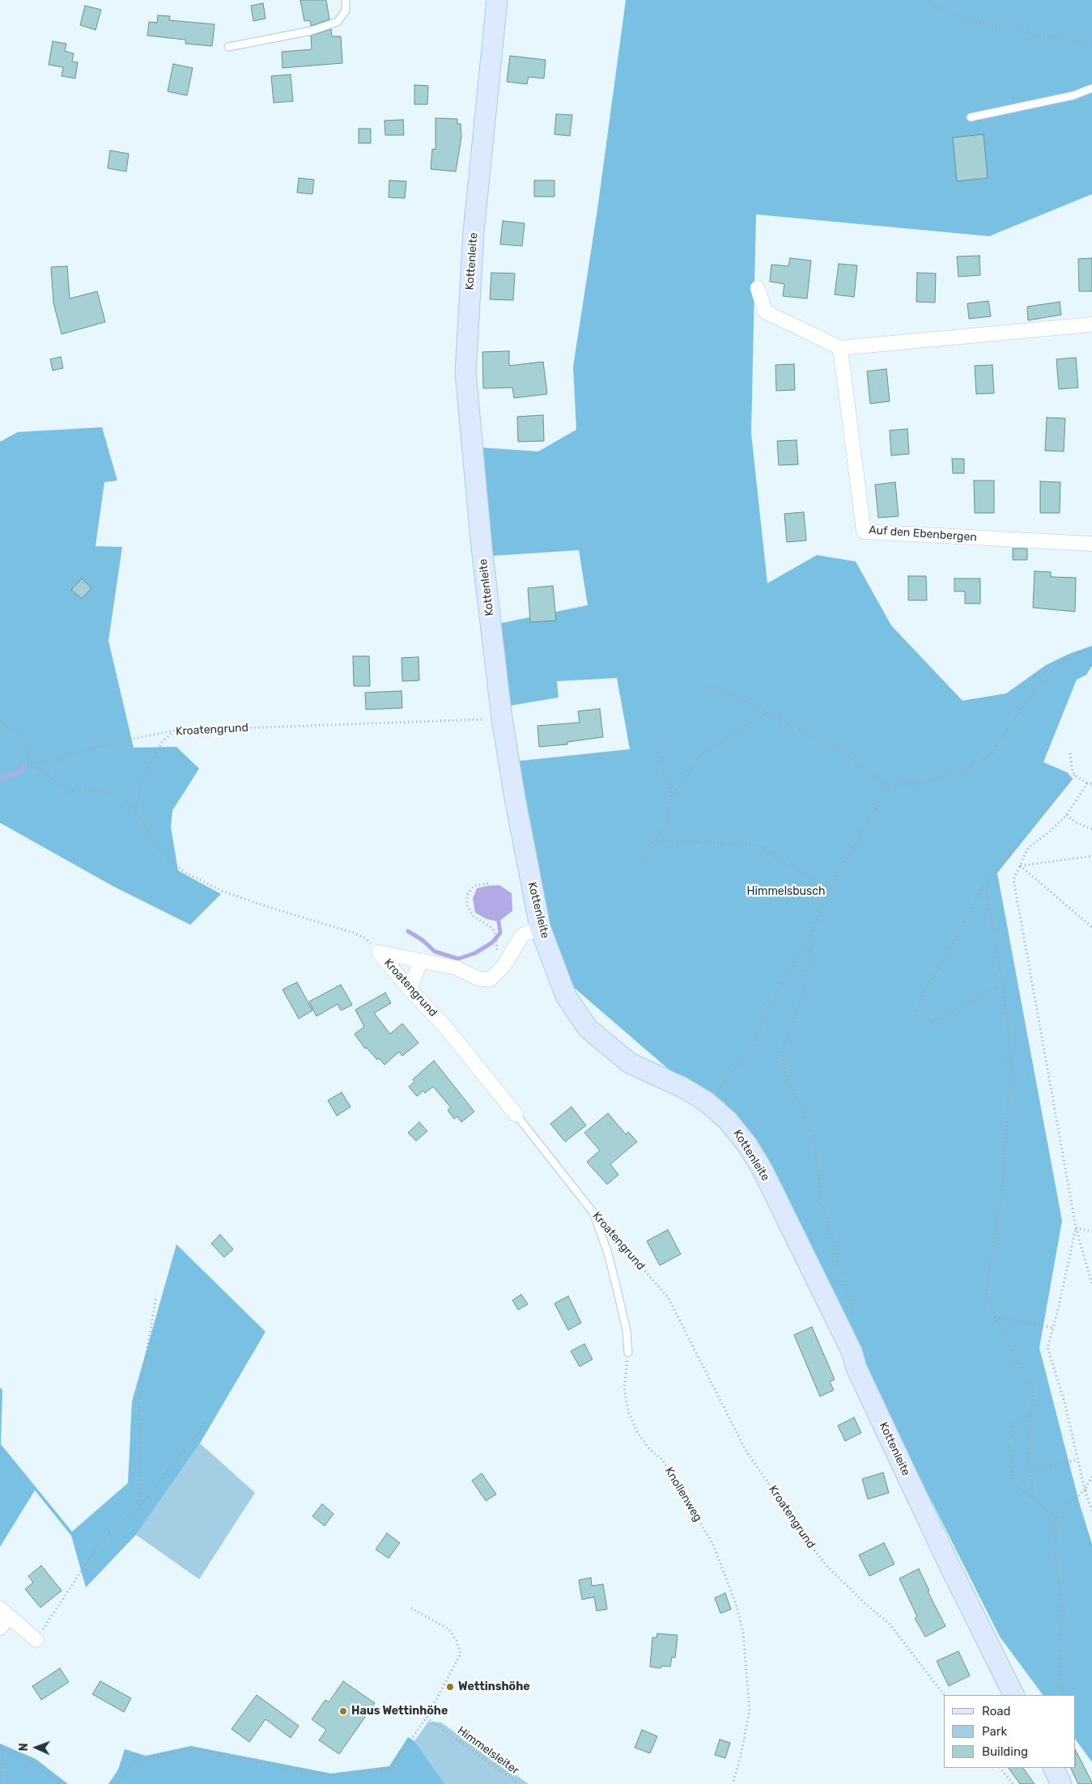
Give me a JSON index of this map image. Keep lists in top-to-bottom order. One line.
{"streets":{"street":["Kottenleite","Auf den Ebenbergen","Kroatengrund"],"path":["Knollenweg","Himmelsleiter"]},"crossings":[["Kottenleite","Kroatengrund"]],"parks":["Himmelsbusch"],"places":["Wettinshöhe","Haus Wettinhöhe"],"legend":["Road","Park","Building"],"north":"left"}
